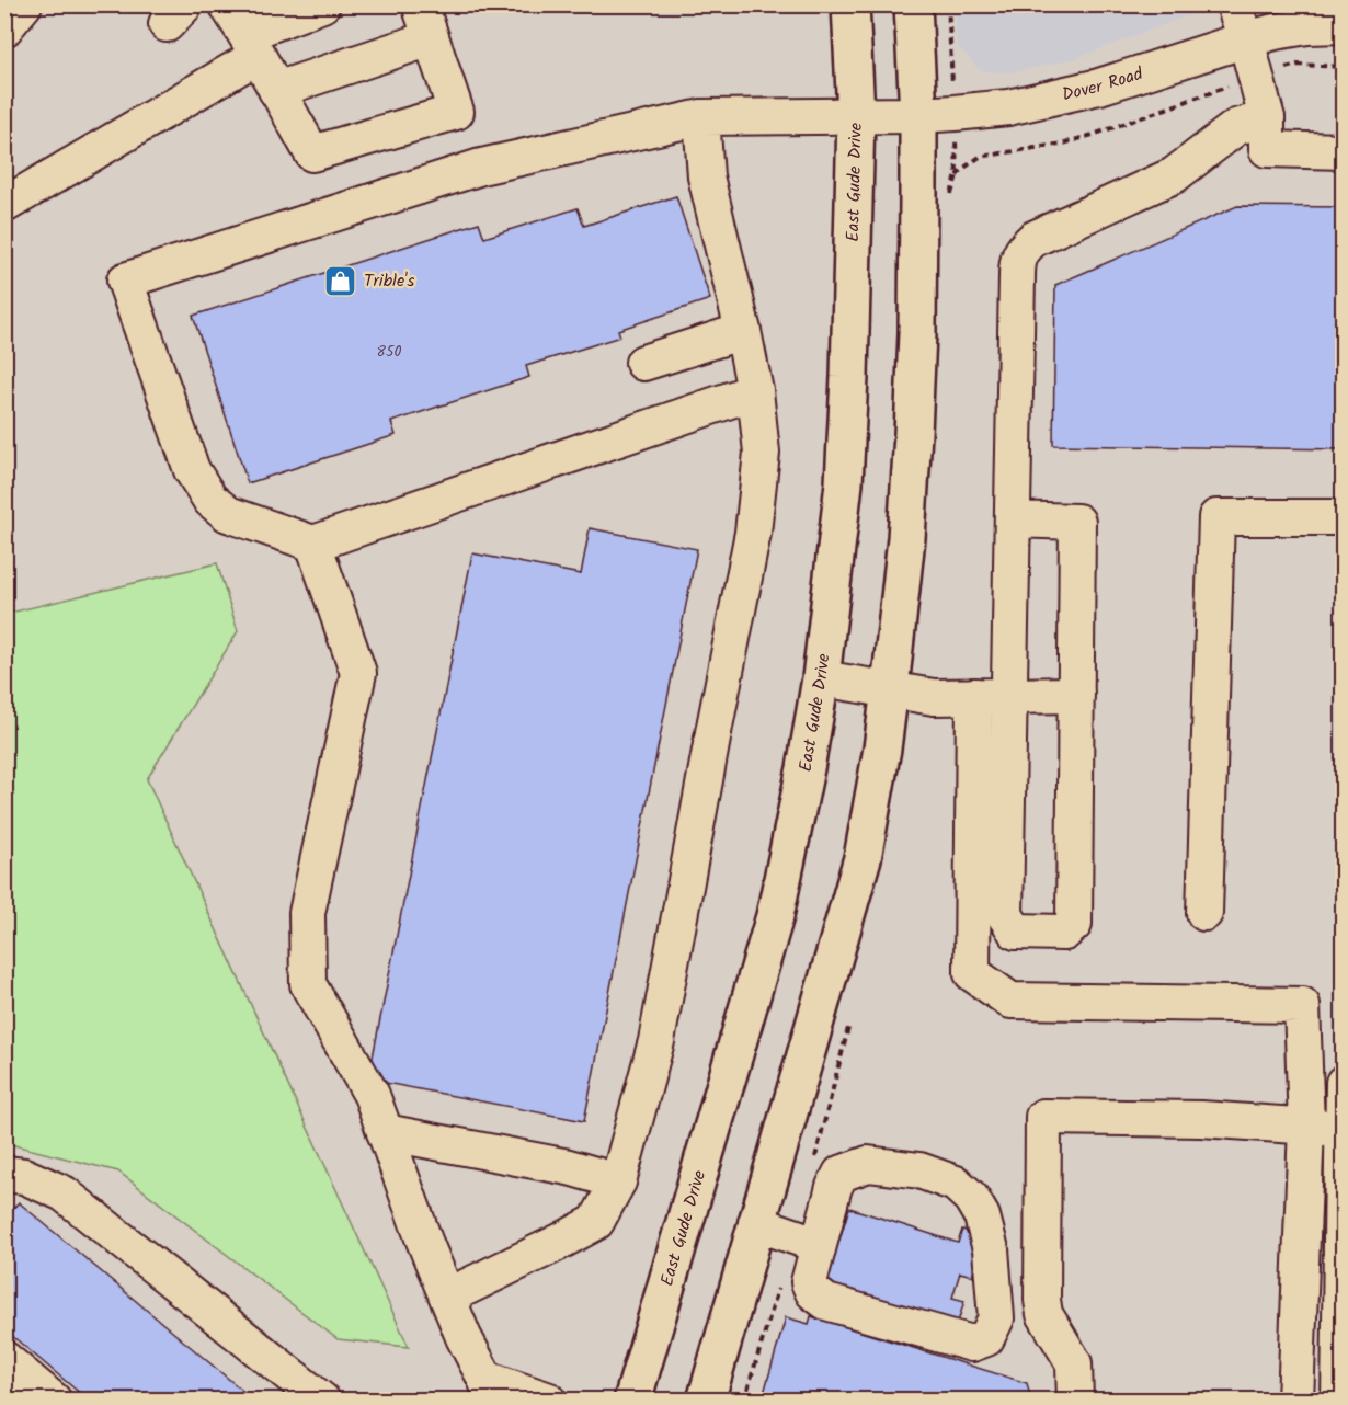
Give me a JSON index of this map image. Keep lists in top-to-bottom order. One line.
{"streets":{"main road":["East Gude Drive"],"street":["Dover Road"]},"crossings":[["Dover Road","East Gude Drive"]],"places":{"shop":["Trible's"]},"house_numbers":["850"]}
